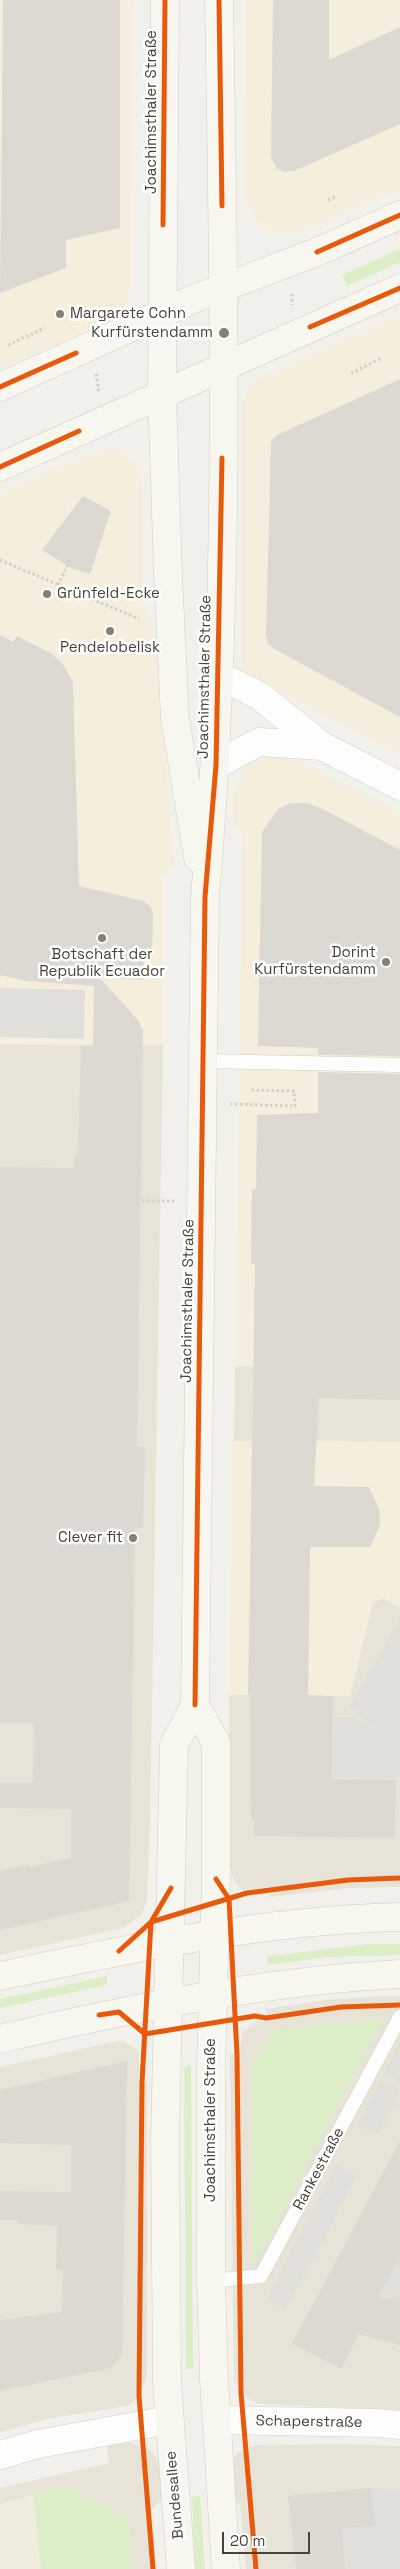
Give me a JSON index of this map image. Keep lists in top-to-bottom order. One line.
{"streets":{"main road":["Joachimsthaler Straße","Bundesallee"],"street":["Schaperstraße"],"lane":["Rankestraße"]},"crossings":[["Joachimsthaler Straße","Rankestraße"],["Joachimsthaler Straße","Schaperstraße"],["Joachimsthaler Straße","Bundesallee"]],"places":["Margarete Cohn","Kurfürstendamm","Grünfeld-Ecke","Pendelobelisk","Botschaft der Republik Ecuador","Dorint Kurfürstendamm","Clever fit"],"scale_bar":"20 m"}
